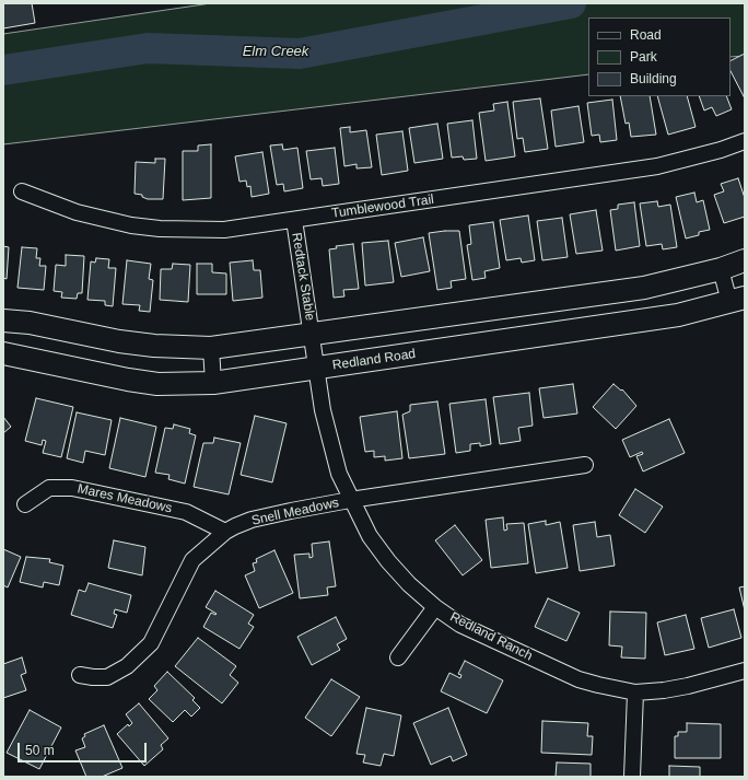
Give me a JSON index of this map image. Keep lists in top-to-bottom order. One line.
{"streets":{"main road":["Redland Road"],"street":["Tumblewood Trail","Redtack Stable","Mares Meadows","Snell Meadows","Redland Ranch"]},"crossings":[["Tumblewood Trail","Redtack Stable"],["Redtack Stable","Redland Ranch"],["Redland Road","Redland Ranch"],["Mares Meadows","Snell Meadows"],["Snell Meadows","Redland Ranch"]],"water":["Elm Creek"],"legend":["Road","Park","Building"],"scale_bar":"50 m"}
